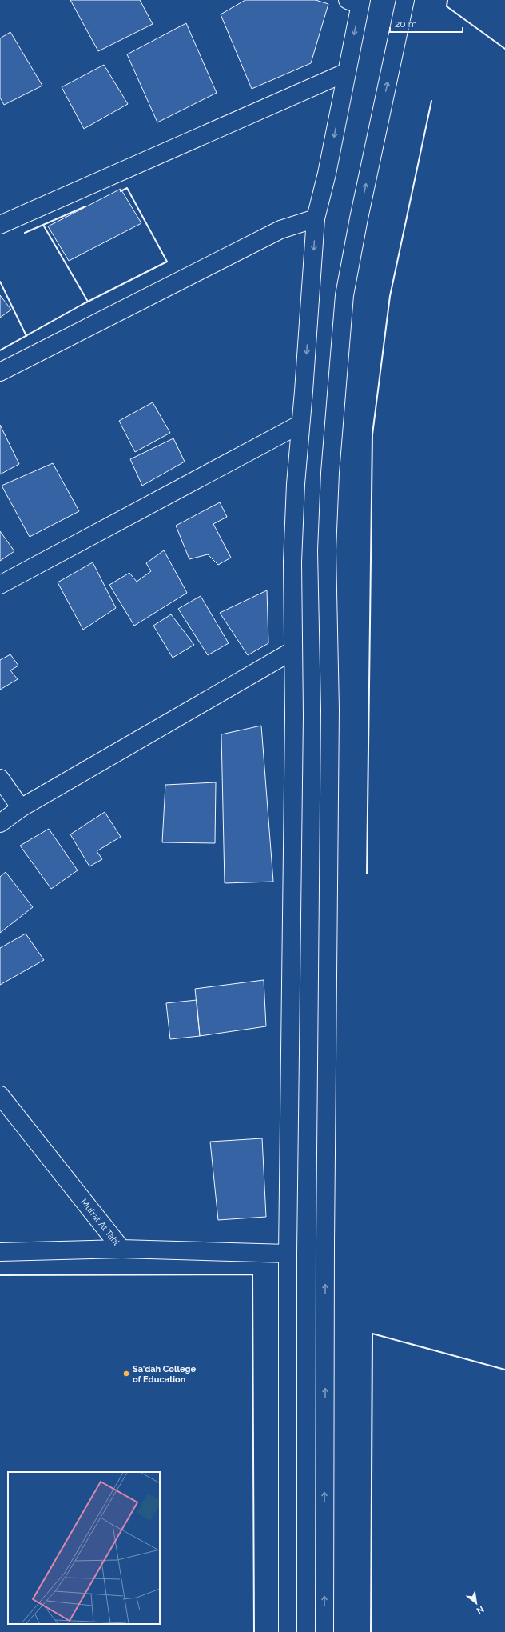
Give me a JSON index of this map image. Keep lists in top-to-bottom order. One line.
{"streets":{"main road":["Mufrat At Tahl"]},"places":["Sa'dah College of Education"],"scale_bar":"20 m","north":"bottom right"}
